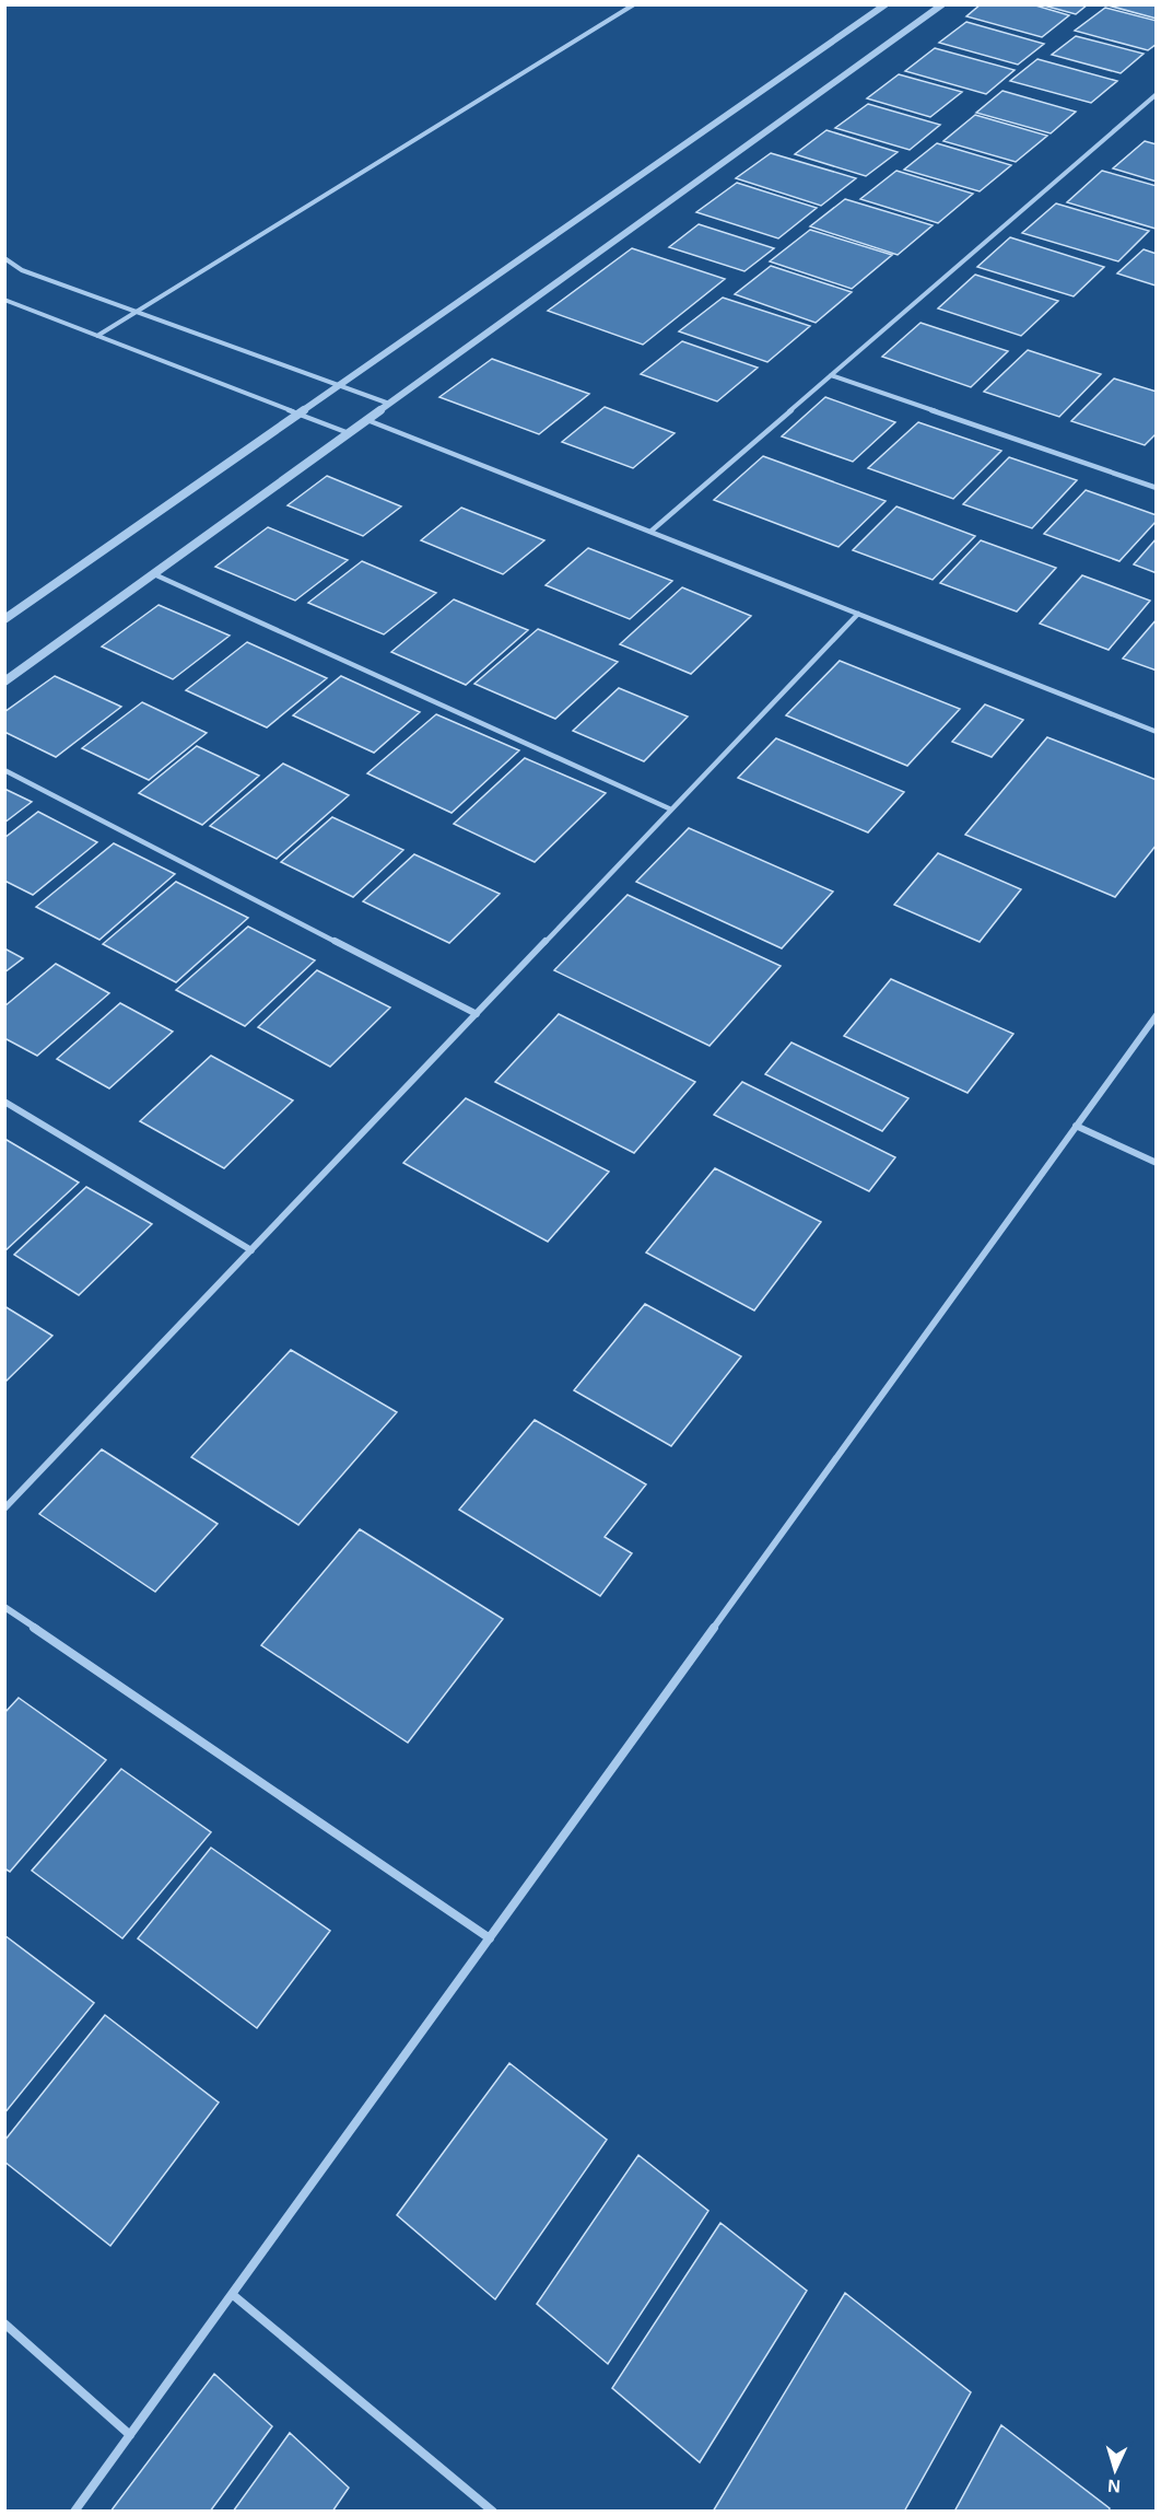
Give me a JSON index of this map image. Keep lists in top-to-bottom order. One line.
{"north":"bottom"}
